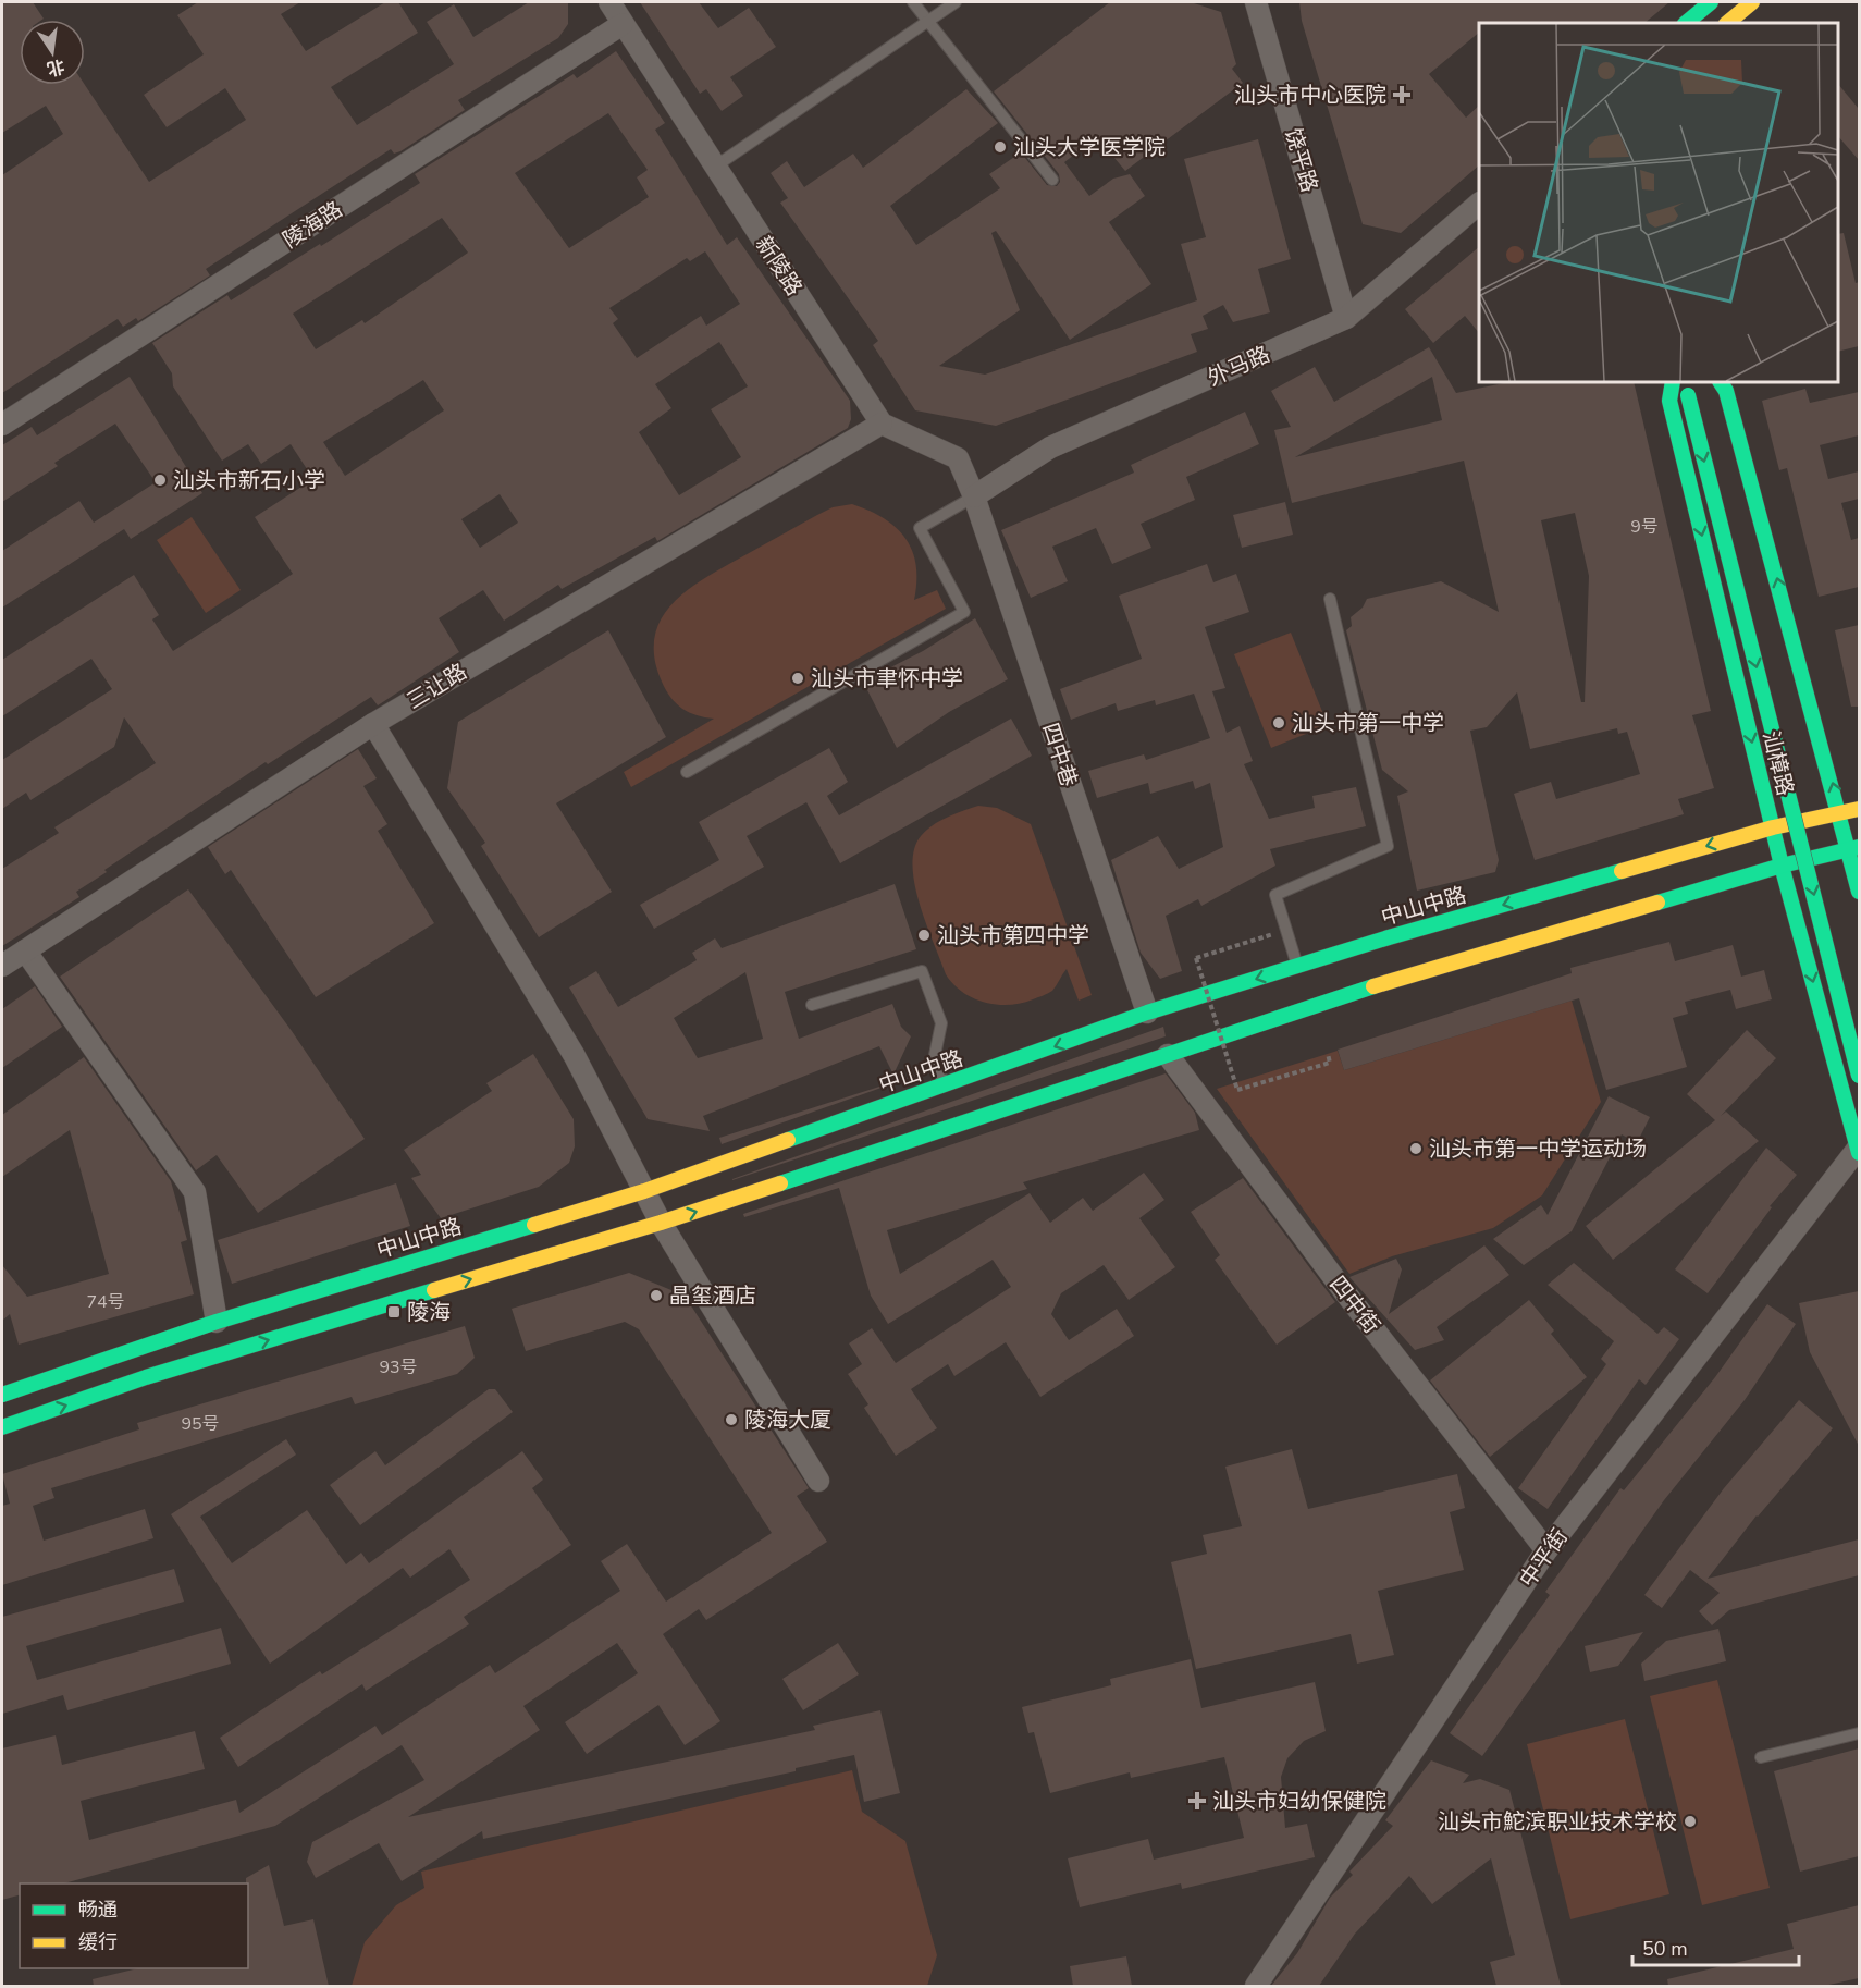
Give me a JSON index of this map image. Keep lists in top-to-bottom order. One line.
{"streets":{"main road":["汕樟路","中山中路"],"street":["饶平路","陵海路","新陵路","外马路","三让路","四中巷","四中街","中平街"]},"crossings":[["饶平路","外马路"],["陵海路","新陵路"],["新陵路","三让路"],["外马路","四中巷"],["四中巷","中山中路"],["汕樟路","中山中路"],["汕樟路","中平街"],["四中街","中平街"]],"places":{"health":["汕头市中心医院","汕头市妇幼保健院"],"other":["汕头大学医学院","汕头市新石小学","汕头市聿怀中学","汕头市第一中学","汕头市第四中学","汕头市第一中学运动场","晶玺酒店","陵海大厦","汕头市鮀滨职业技术学校"],"transit":["陵海"]},"house_numbers":["9号","74号","93号","95号"],"legend":["畅通","缓行"],"scale_bar":"50 m","north":"bottom"}
